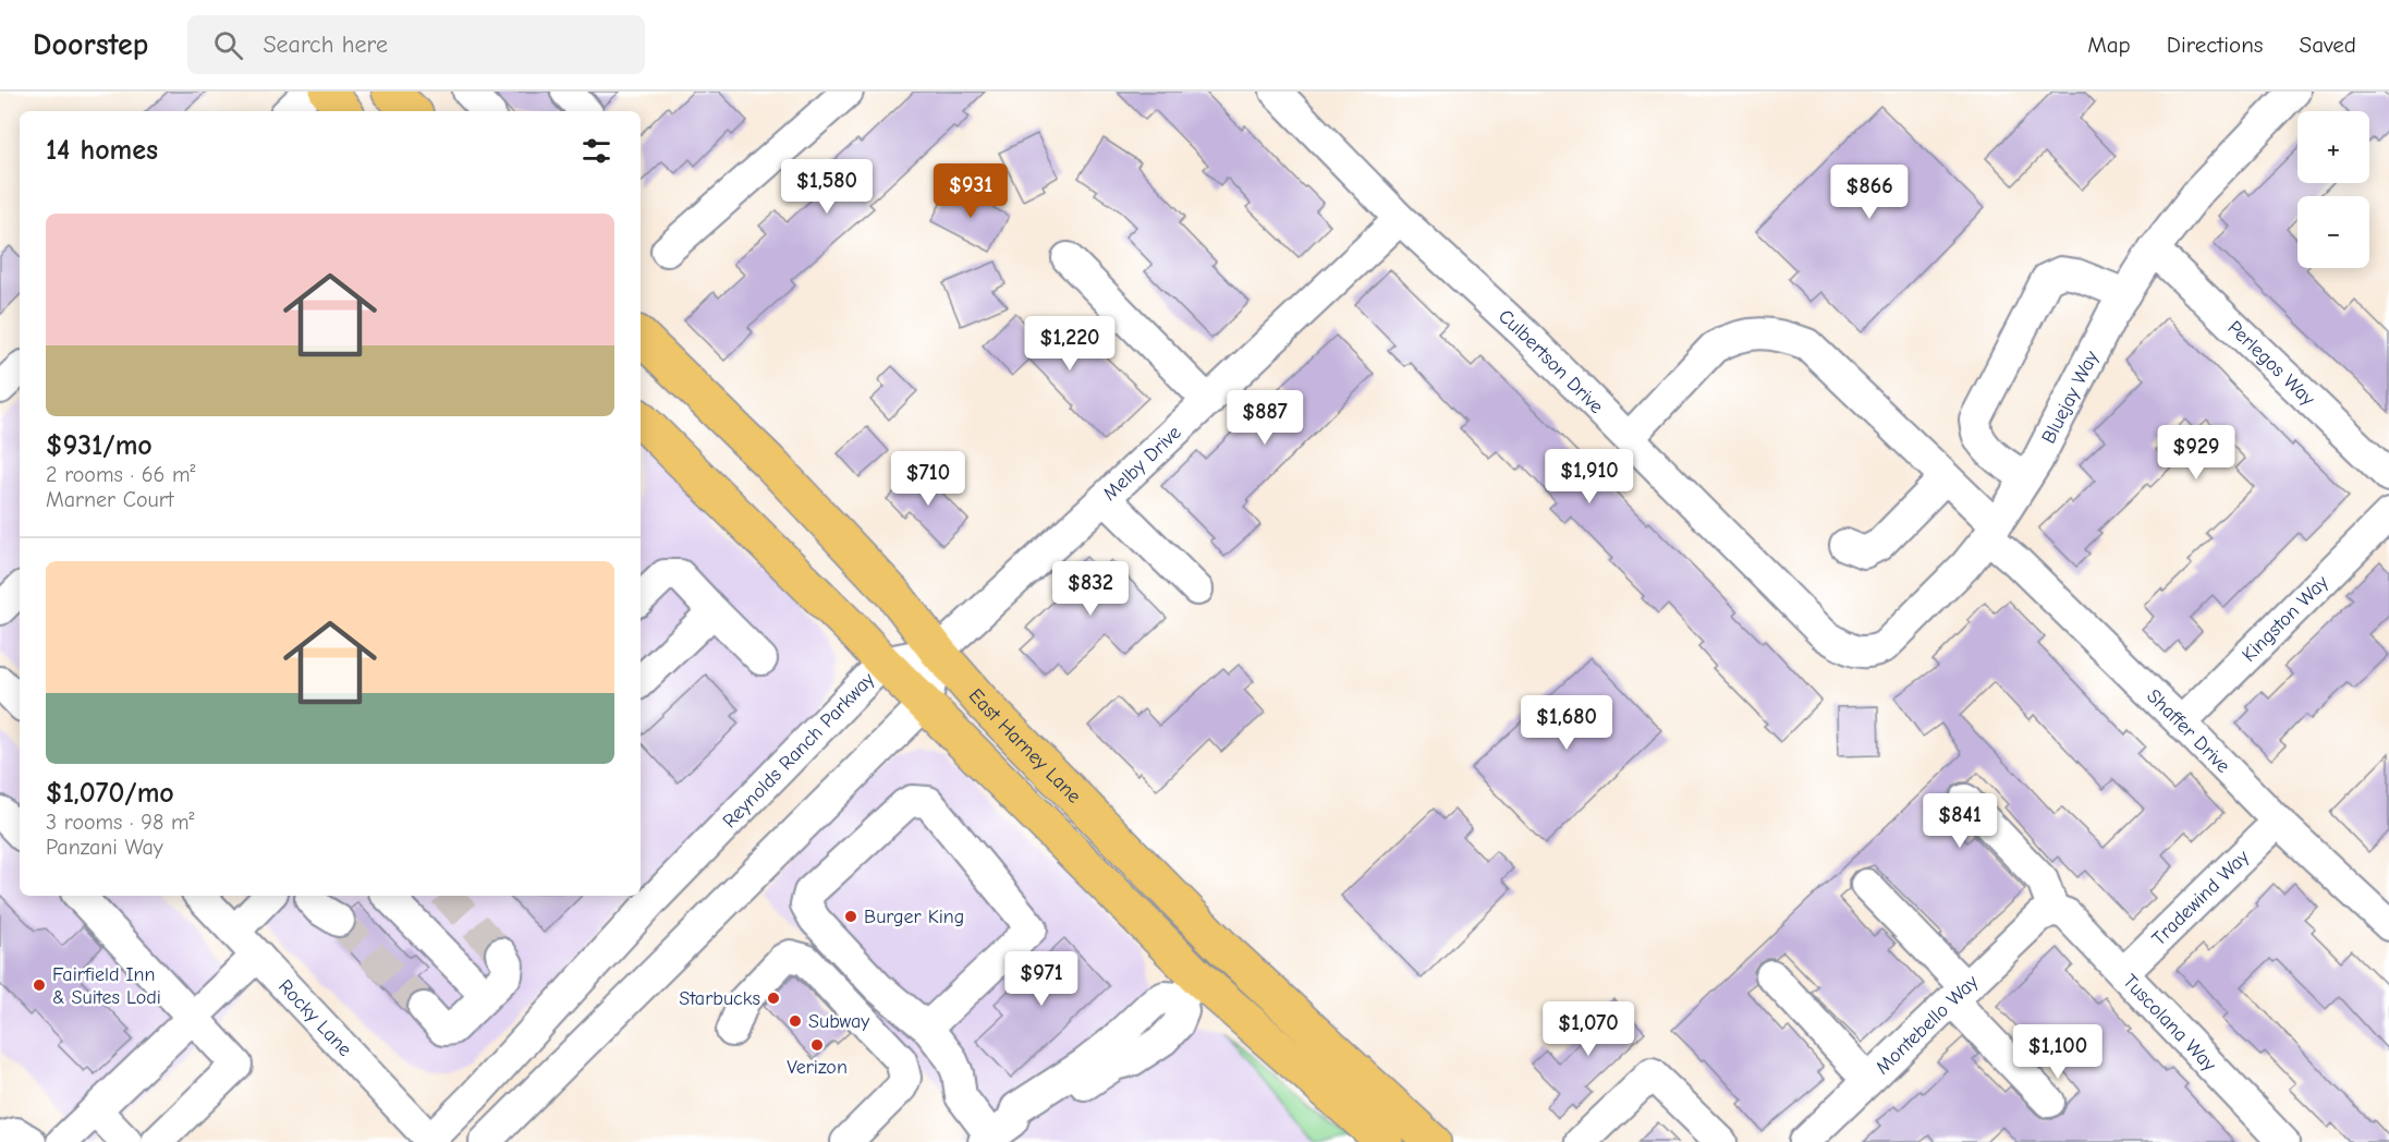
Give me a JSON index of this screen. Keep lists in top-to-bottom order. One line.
{"streets":{"main road":["East Harney Lane"],"street":["Culbertson Drive","Perlegos Way","Bluejay Way","Melby Drive","Kingston Way","Shaffer Drive","Reynolds Ranch Parkway","Tradewind Way","Rocky Lane","Tuscolana Way","Montebello Way"]},"crossings":[["Culbertson Drive","Bluejay Way"],["Culbertson Drive","Melby Drive"],["Culbertson Drive","Shaffer Drive"],["Perlegos Way","Bluejay Way"],["Bluejay Way","Shaffer Drive"],["Melby Drive","East Harney Lane"],["Melby Drive","Reynolds Ranch Parkway"],["Kingston Way","Shaffer Drive"],["Shaffer Drive","Tradewind Way"],["East Harney Lane","Reynolds Ranch Parkway"],["Reynolds Ranch Parkway","Rocky Lane"],["Tradewind Way","Tuscolana Way"],["Tuscolana Way","Montebello Way"]],"places":["Burger King","Fairfield Inn & Suites Lodi","Starbucks","Subway","Verizon"],"page":{"header":"Doorstep","search":"Search here","nav":["Map","Directions","Saved"],"map_buttons":["+","−"],"heading":"14 homes","price":["$1,580","$931","$866","$1,220","$887","$929","$1,910","$710","$832","$1,680","$841","$971","$1,070","$1,100"],"list":[{"name":"$931/mo","note":"2 rooms · 66 m² · Marner Court"},{"name":"$1,070/mo","note":"3 rooms · 98 m² · Panzani Way"}]}}
